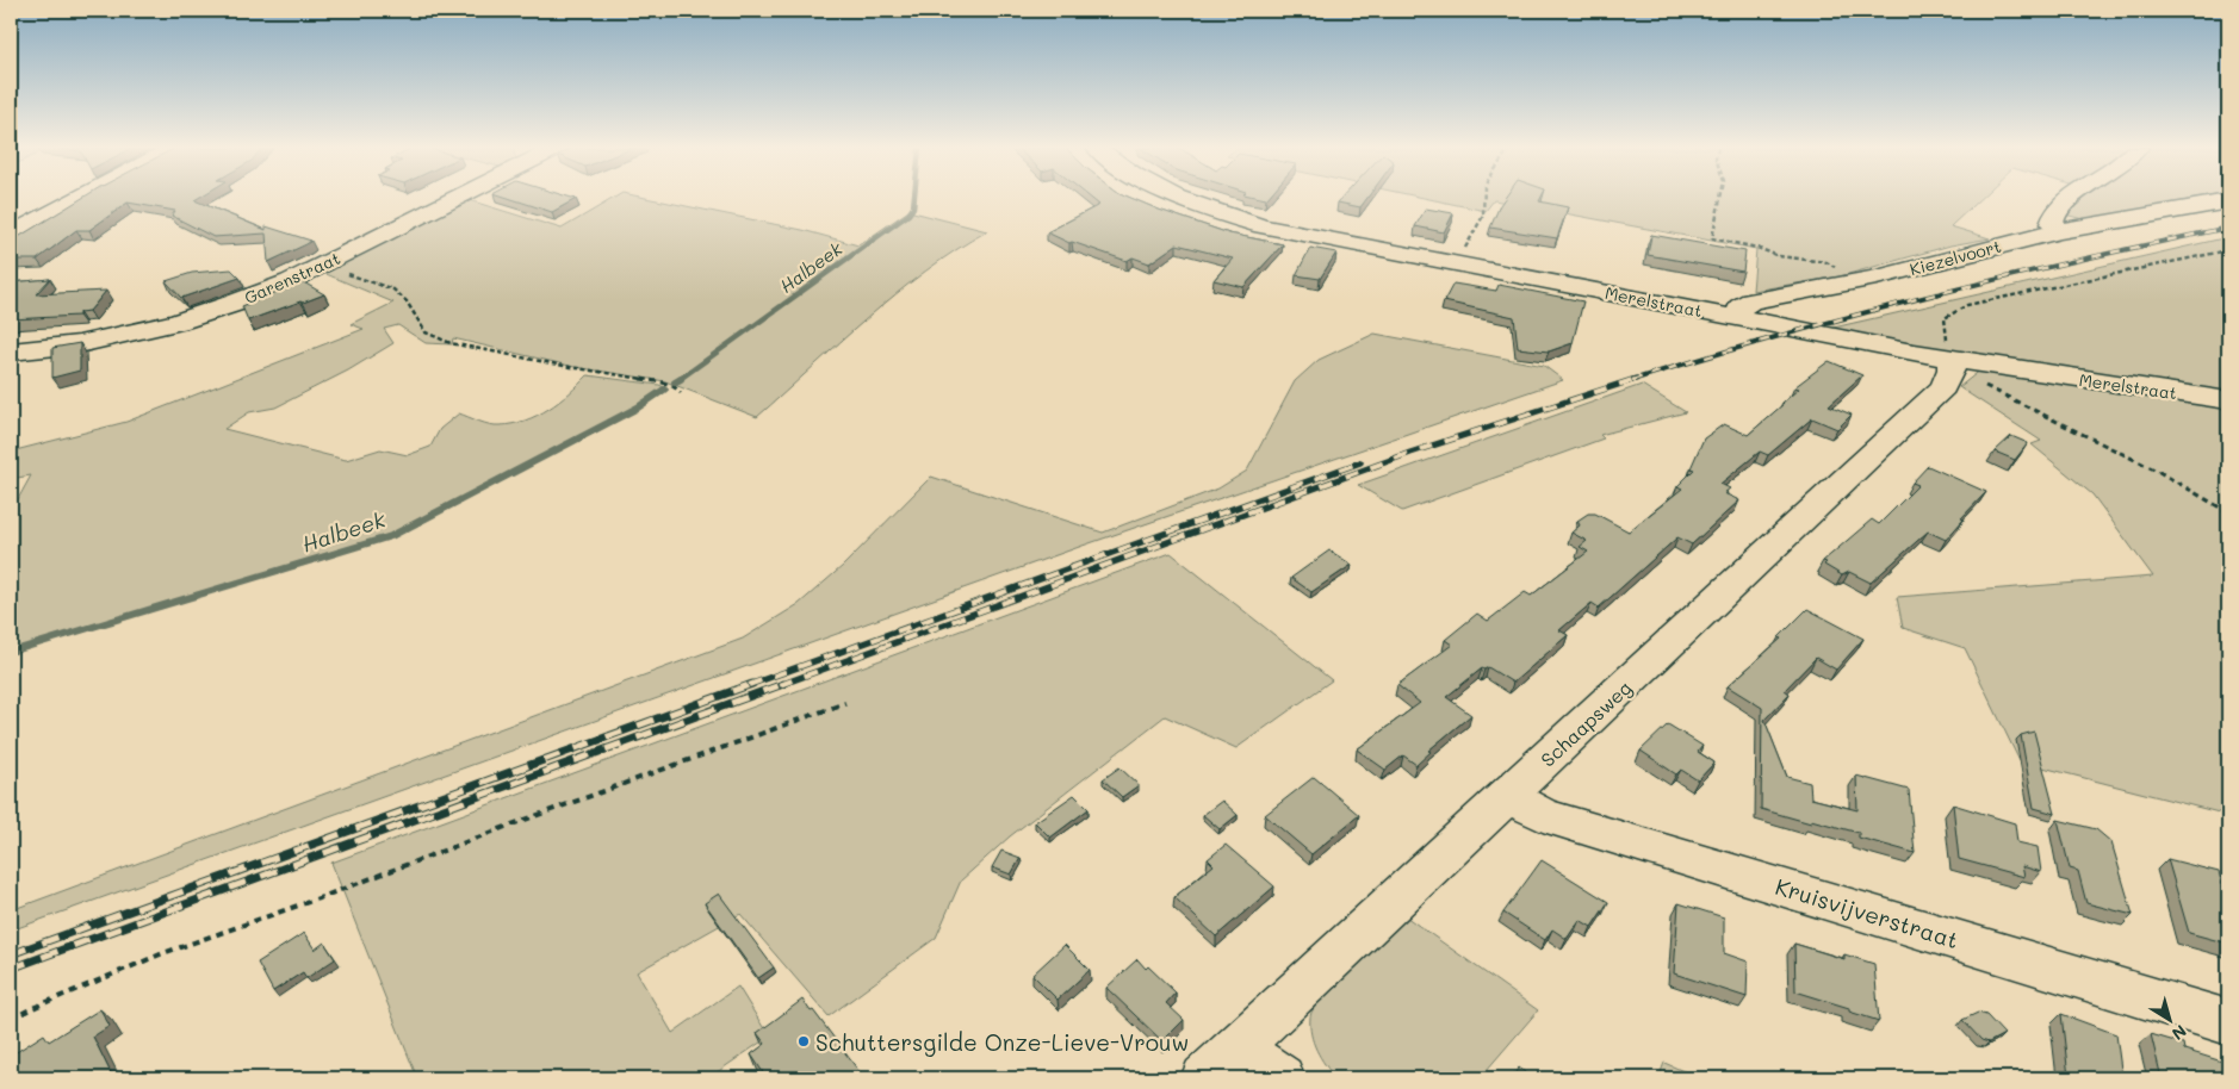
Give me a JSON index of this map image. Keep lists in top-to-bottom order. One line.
{"streets":{"street":["Kiezelvoort","Garenstraat","Merelstraat","Schaapsweg","Kruisvijverstraat"]},"crossings":[["Kiezelvoort","Merelstraat"],["Merelstraat","Schaapsweg"],["Schaapsweg","Kruisvijverstraat"]],"water":["Halbeek"],"places":["Schuttersgilde Onze-Lieve-Vrouw"],"north":"bottom right"}
